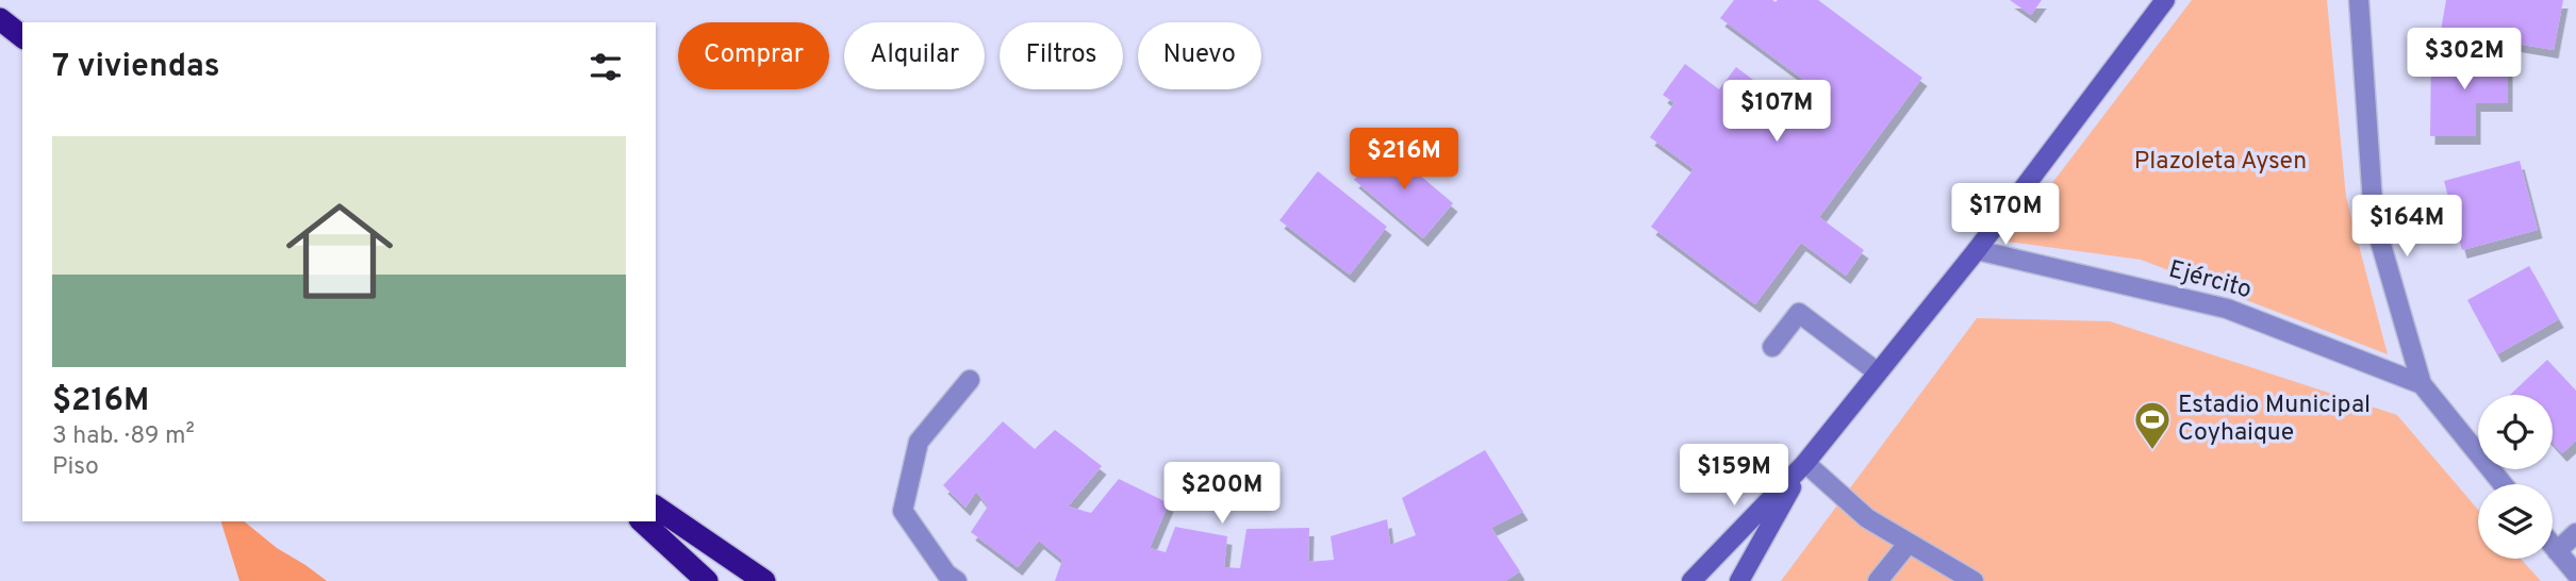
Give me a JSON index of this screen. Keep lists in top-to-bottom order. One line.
{"streets":{"street":["Ejército"]},"parks":["Plazoleta Aysen"],"places":{"sports":["Estadio Municipal Coyhaique"]},"page":{"chip":["Comprar","Alquilar","Filtros","Nuevo"],"heading":"7 viviendas","price":["$302M","$107M","$216M","$170M","$164M","$159M","$200M"],"list":[{"name":"$216M","note":"3 hab. · 89 m² · Piso"}]}}
